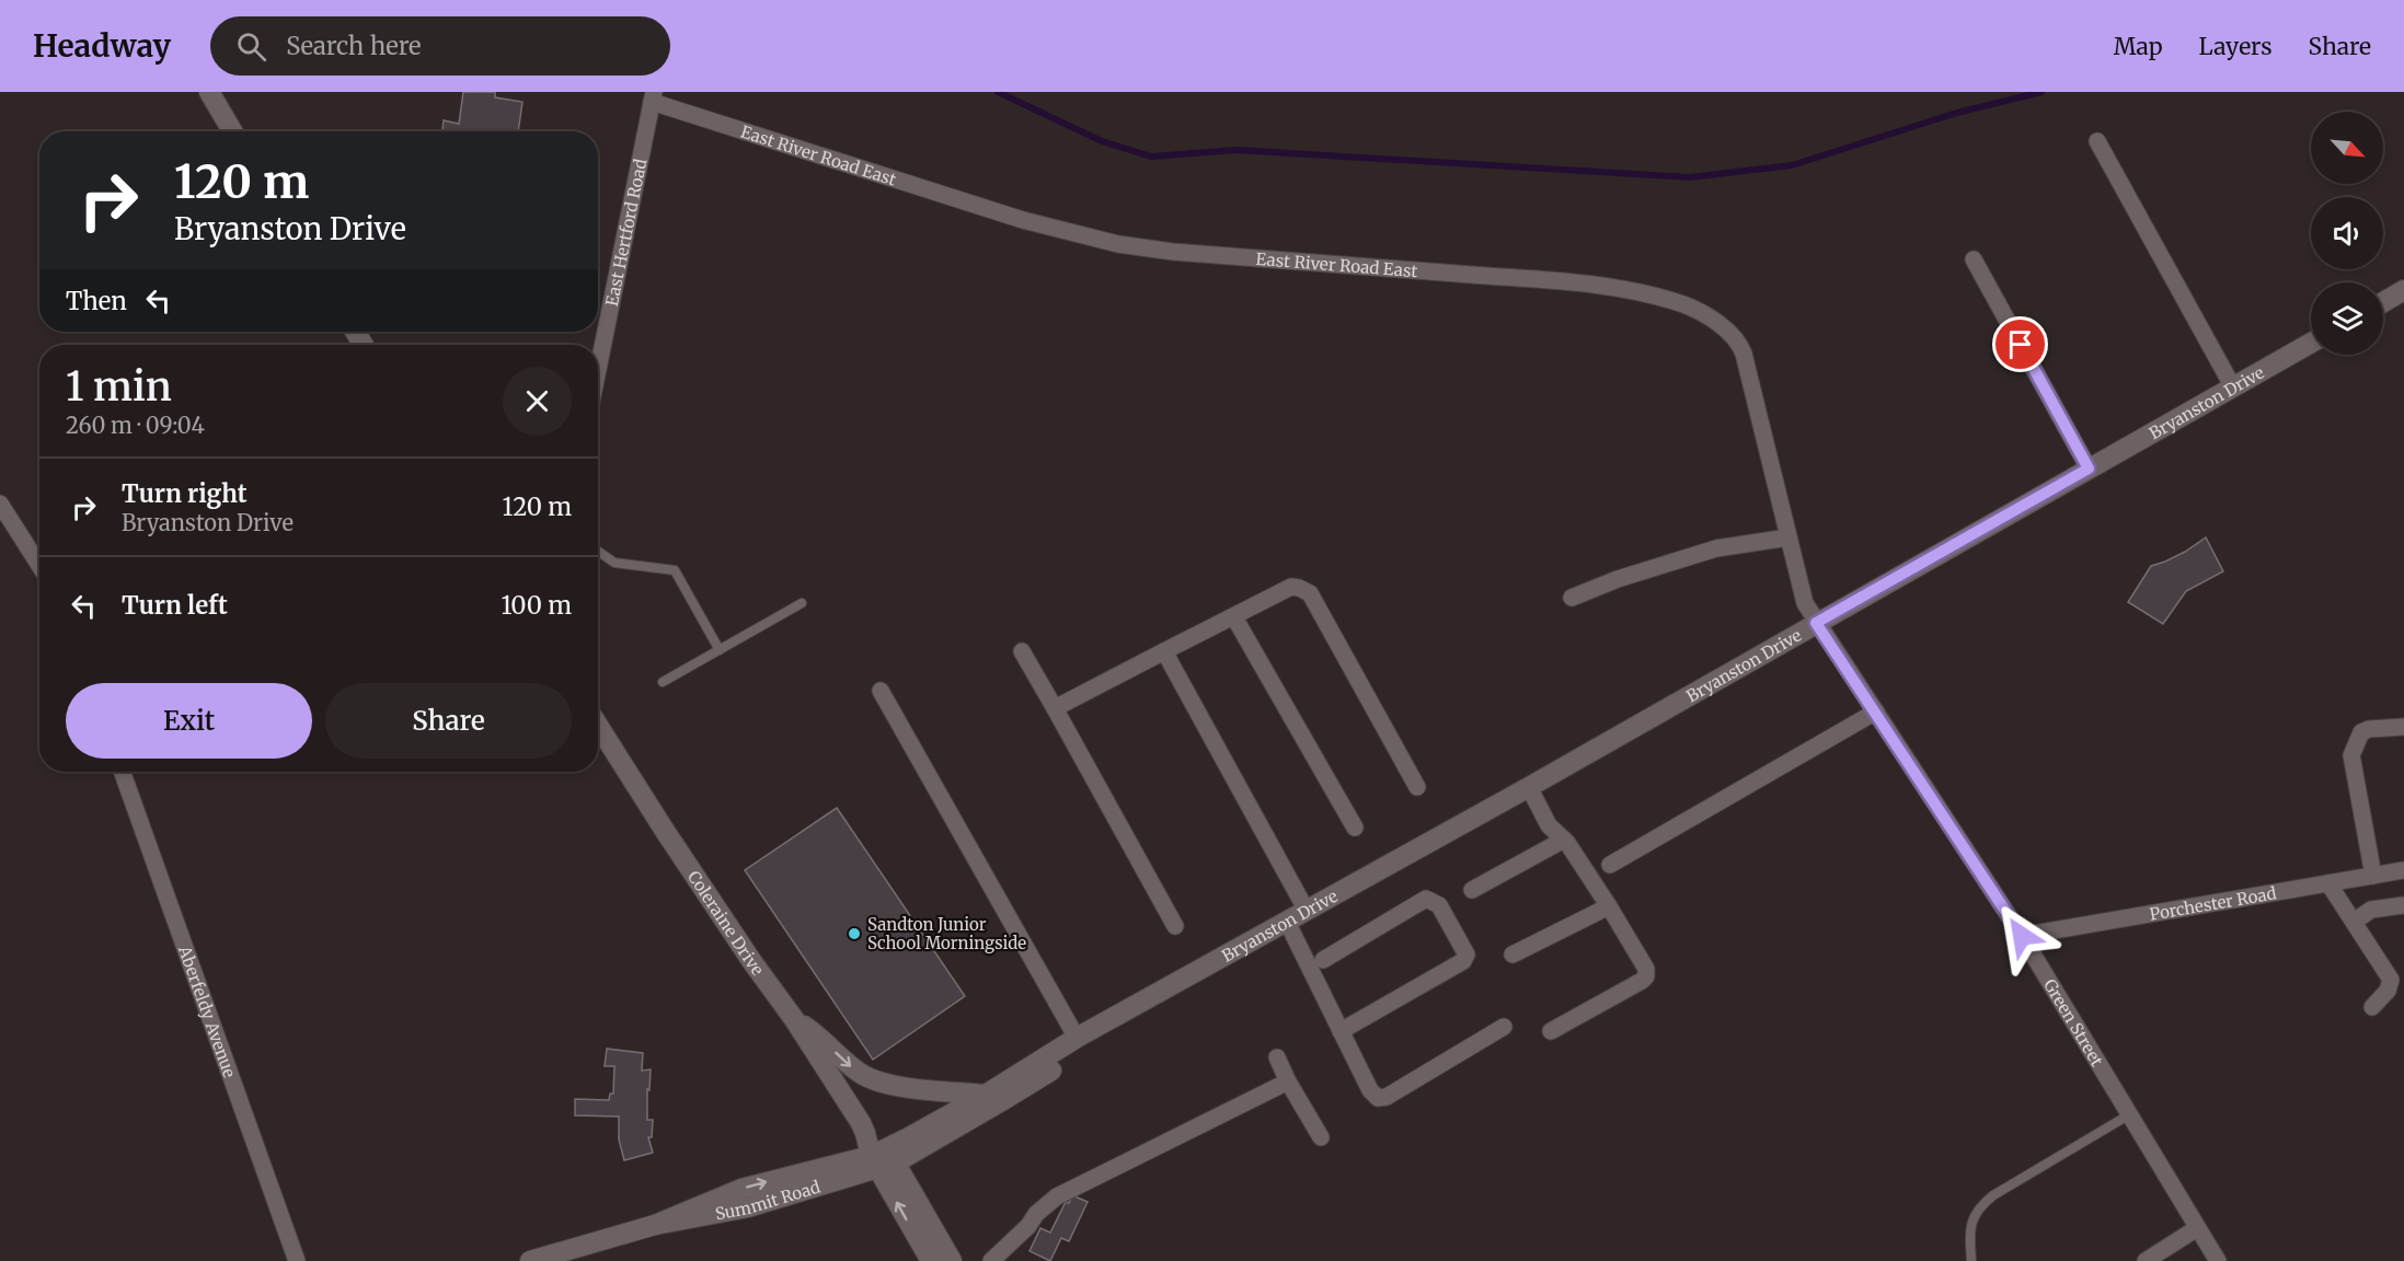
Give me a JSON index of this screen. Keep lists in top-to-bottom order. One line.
{"streets":{"main road":["Bryanston Drive","Coleraine Drive","Summit Road"],"street":["East River Road East","East Hertford Road","Porchester Road","Aberfeldy Avenue","Green Street"]},"crossings":[["East River Road East","East Hertford Road"],["East River Road East","Bryanston Drive"],["East River Road East","Green Street"],["Bryanston Drive","Coleraine Drive"],["Bryanston Drive","Green Street"],["Bryanston Drive","Summit Road"],["Porchester Road","Green Street"],["Coleraine Drive","Summit Road"]],"places":["Sandton Junior School Morningside"],"north":"bottom right","page":{"header":"Headway","search":"Search here","nav":["Map","Layers","Share"],"turn":["120 m","Bryanston Drive"],"then":"Then","heading":["1 min","260 m · 09:04"],"list":[{"name":"Turn right","note":"Bryanston Drive","value":"120 m"},{"name":"Turn left","value":"100 m"}],"buttons":["Exit","Share"]}}
